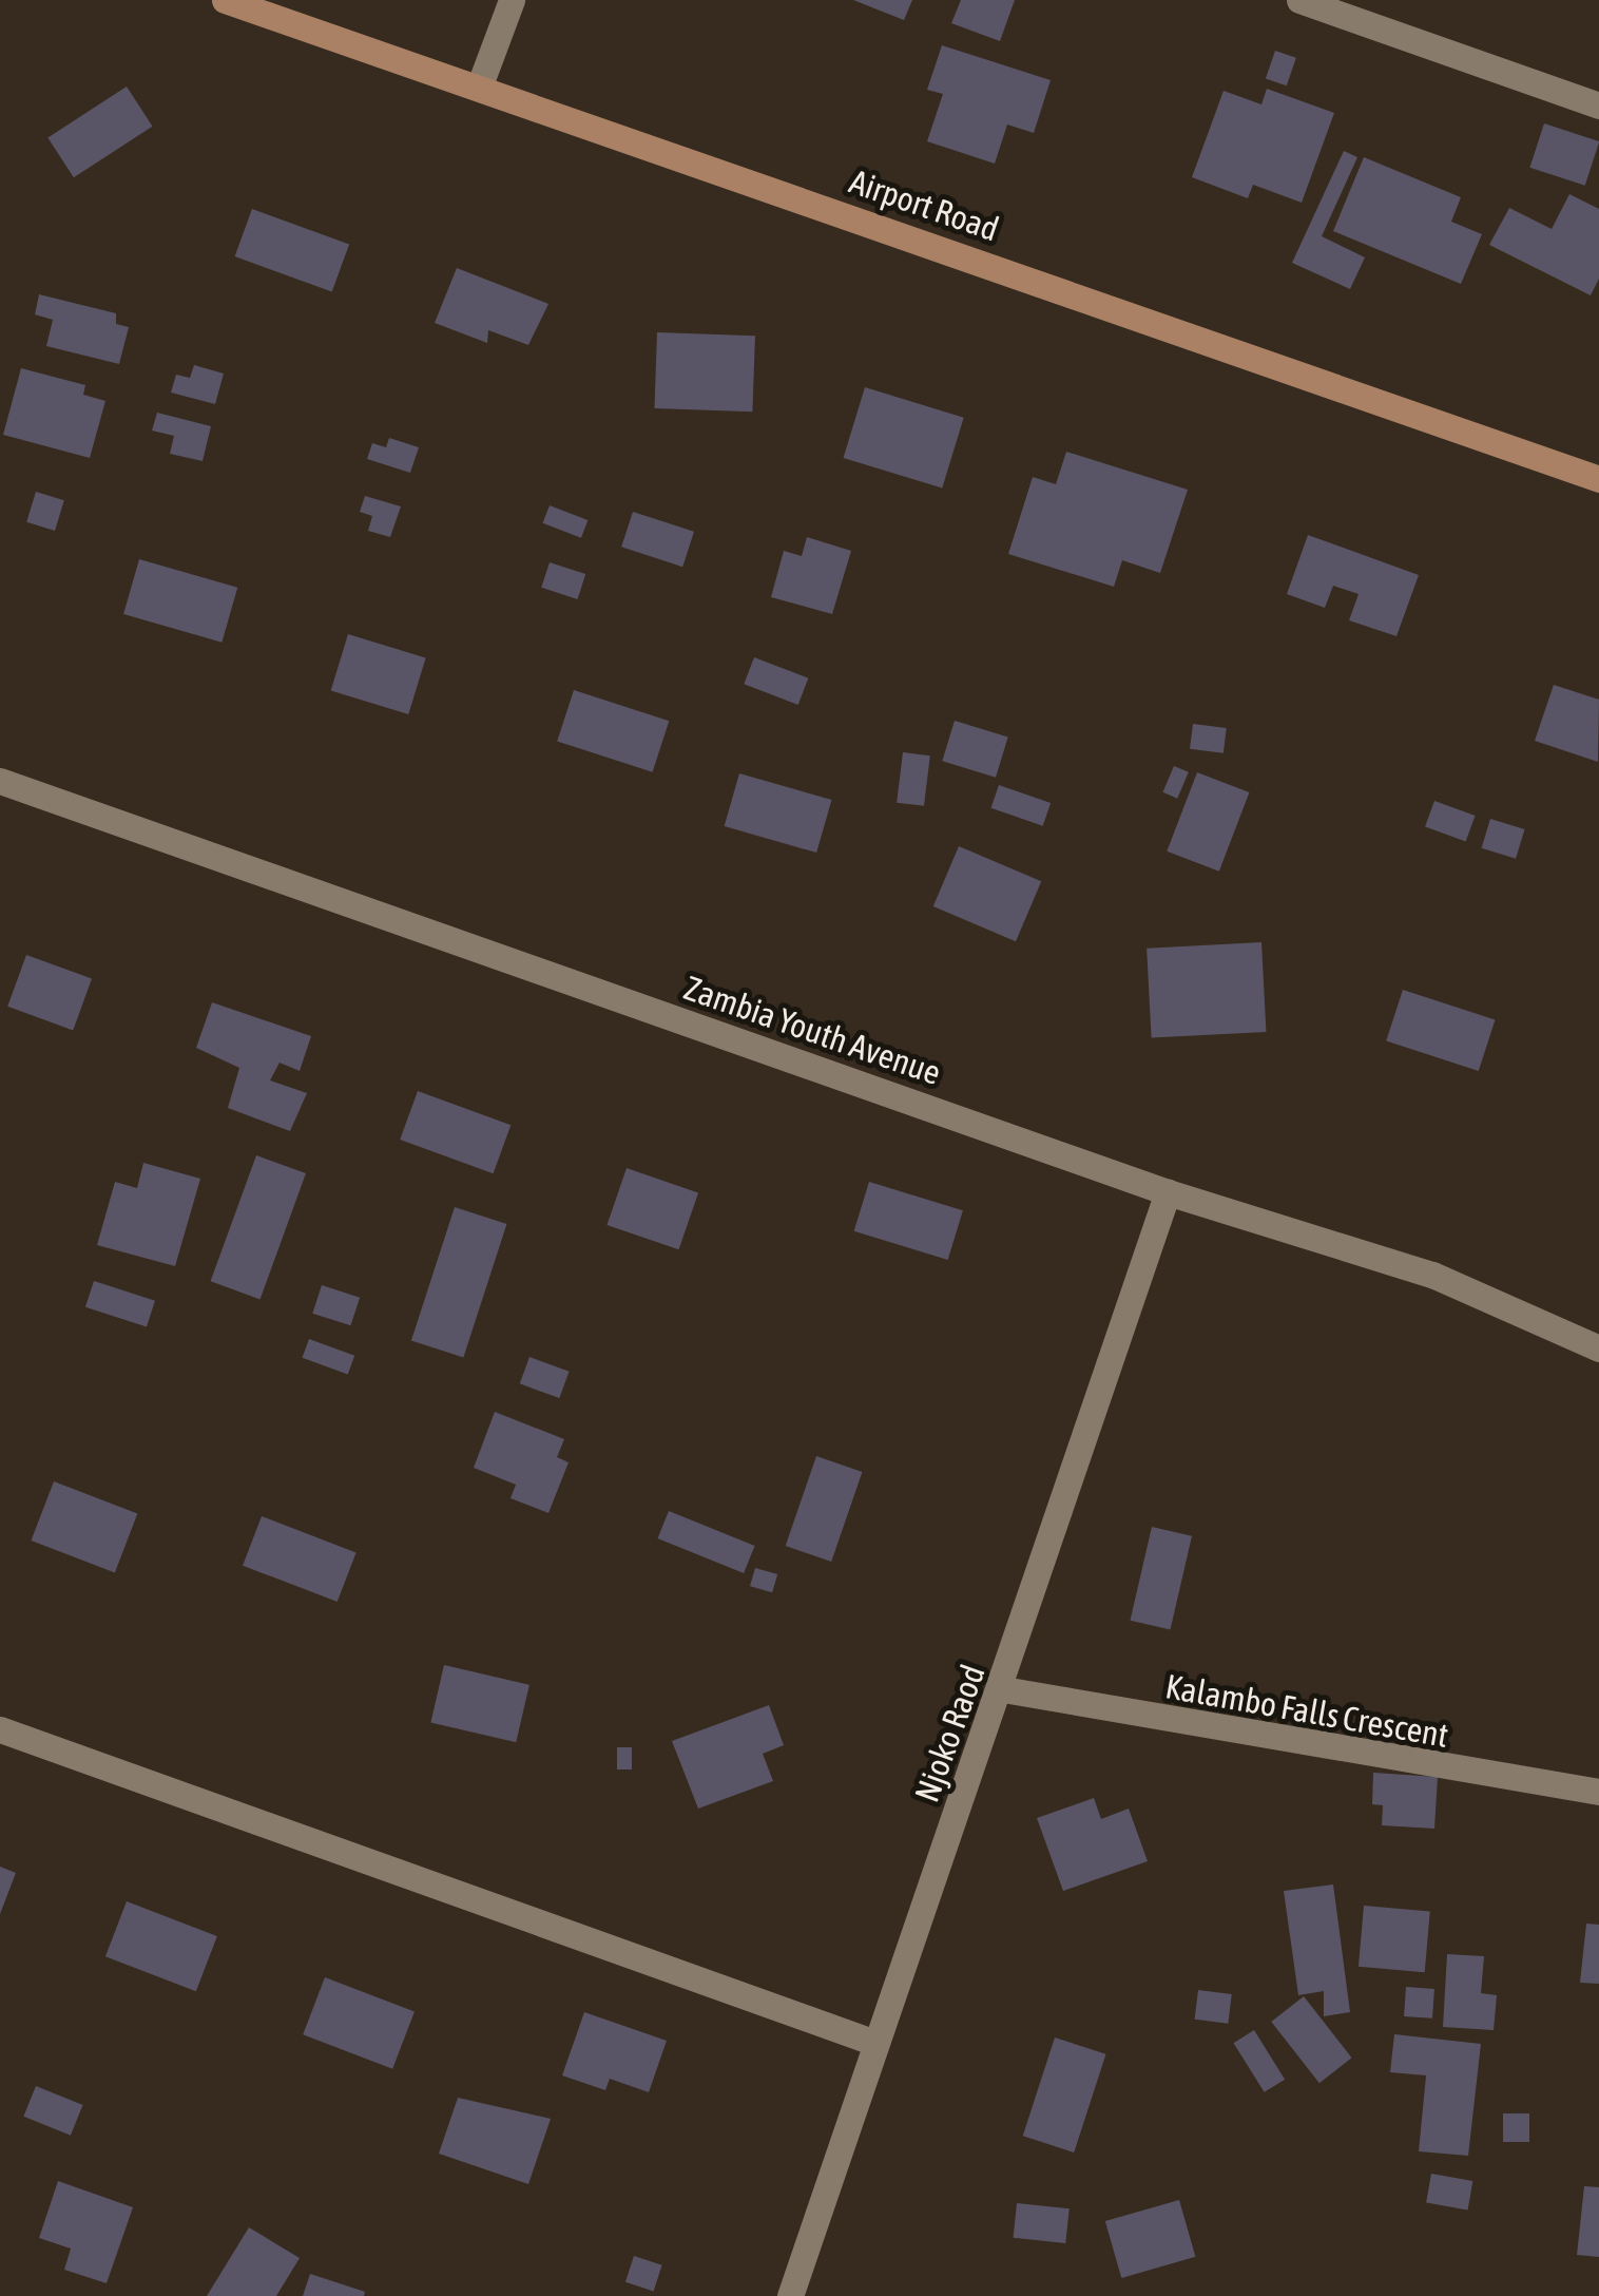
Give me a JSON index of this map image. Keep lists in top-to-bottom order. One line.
{"streets":{"street":["Airport Road","Zambia Youth Avenue","Kalambo Falls Crescent","Njoko Raod"]},"crossings":[["Zambia Youth Avenue","Njoko Raod"],["Kalambo Falls Crescent","Njoko Raod"]]}
